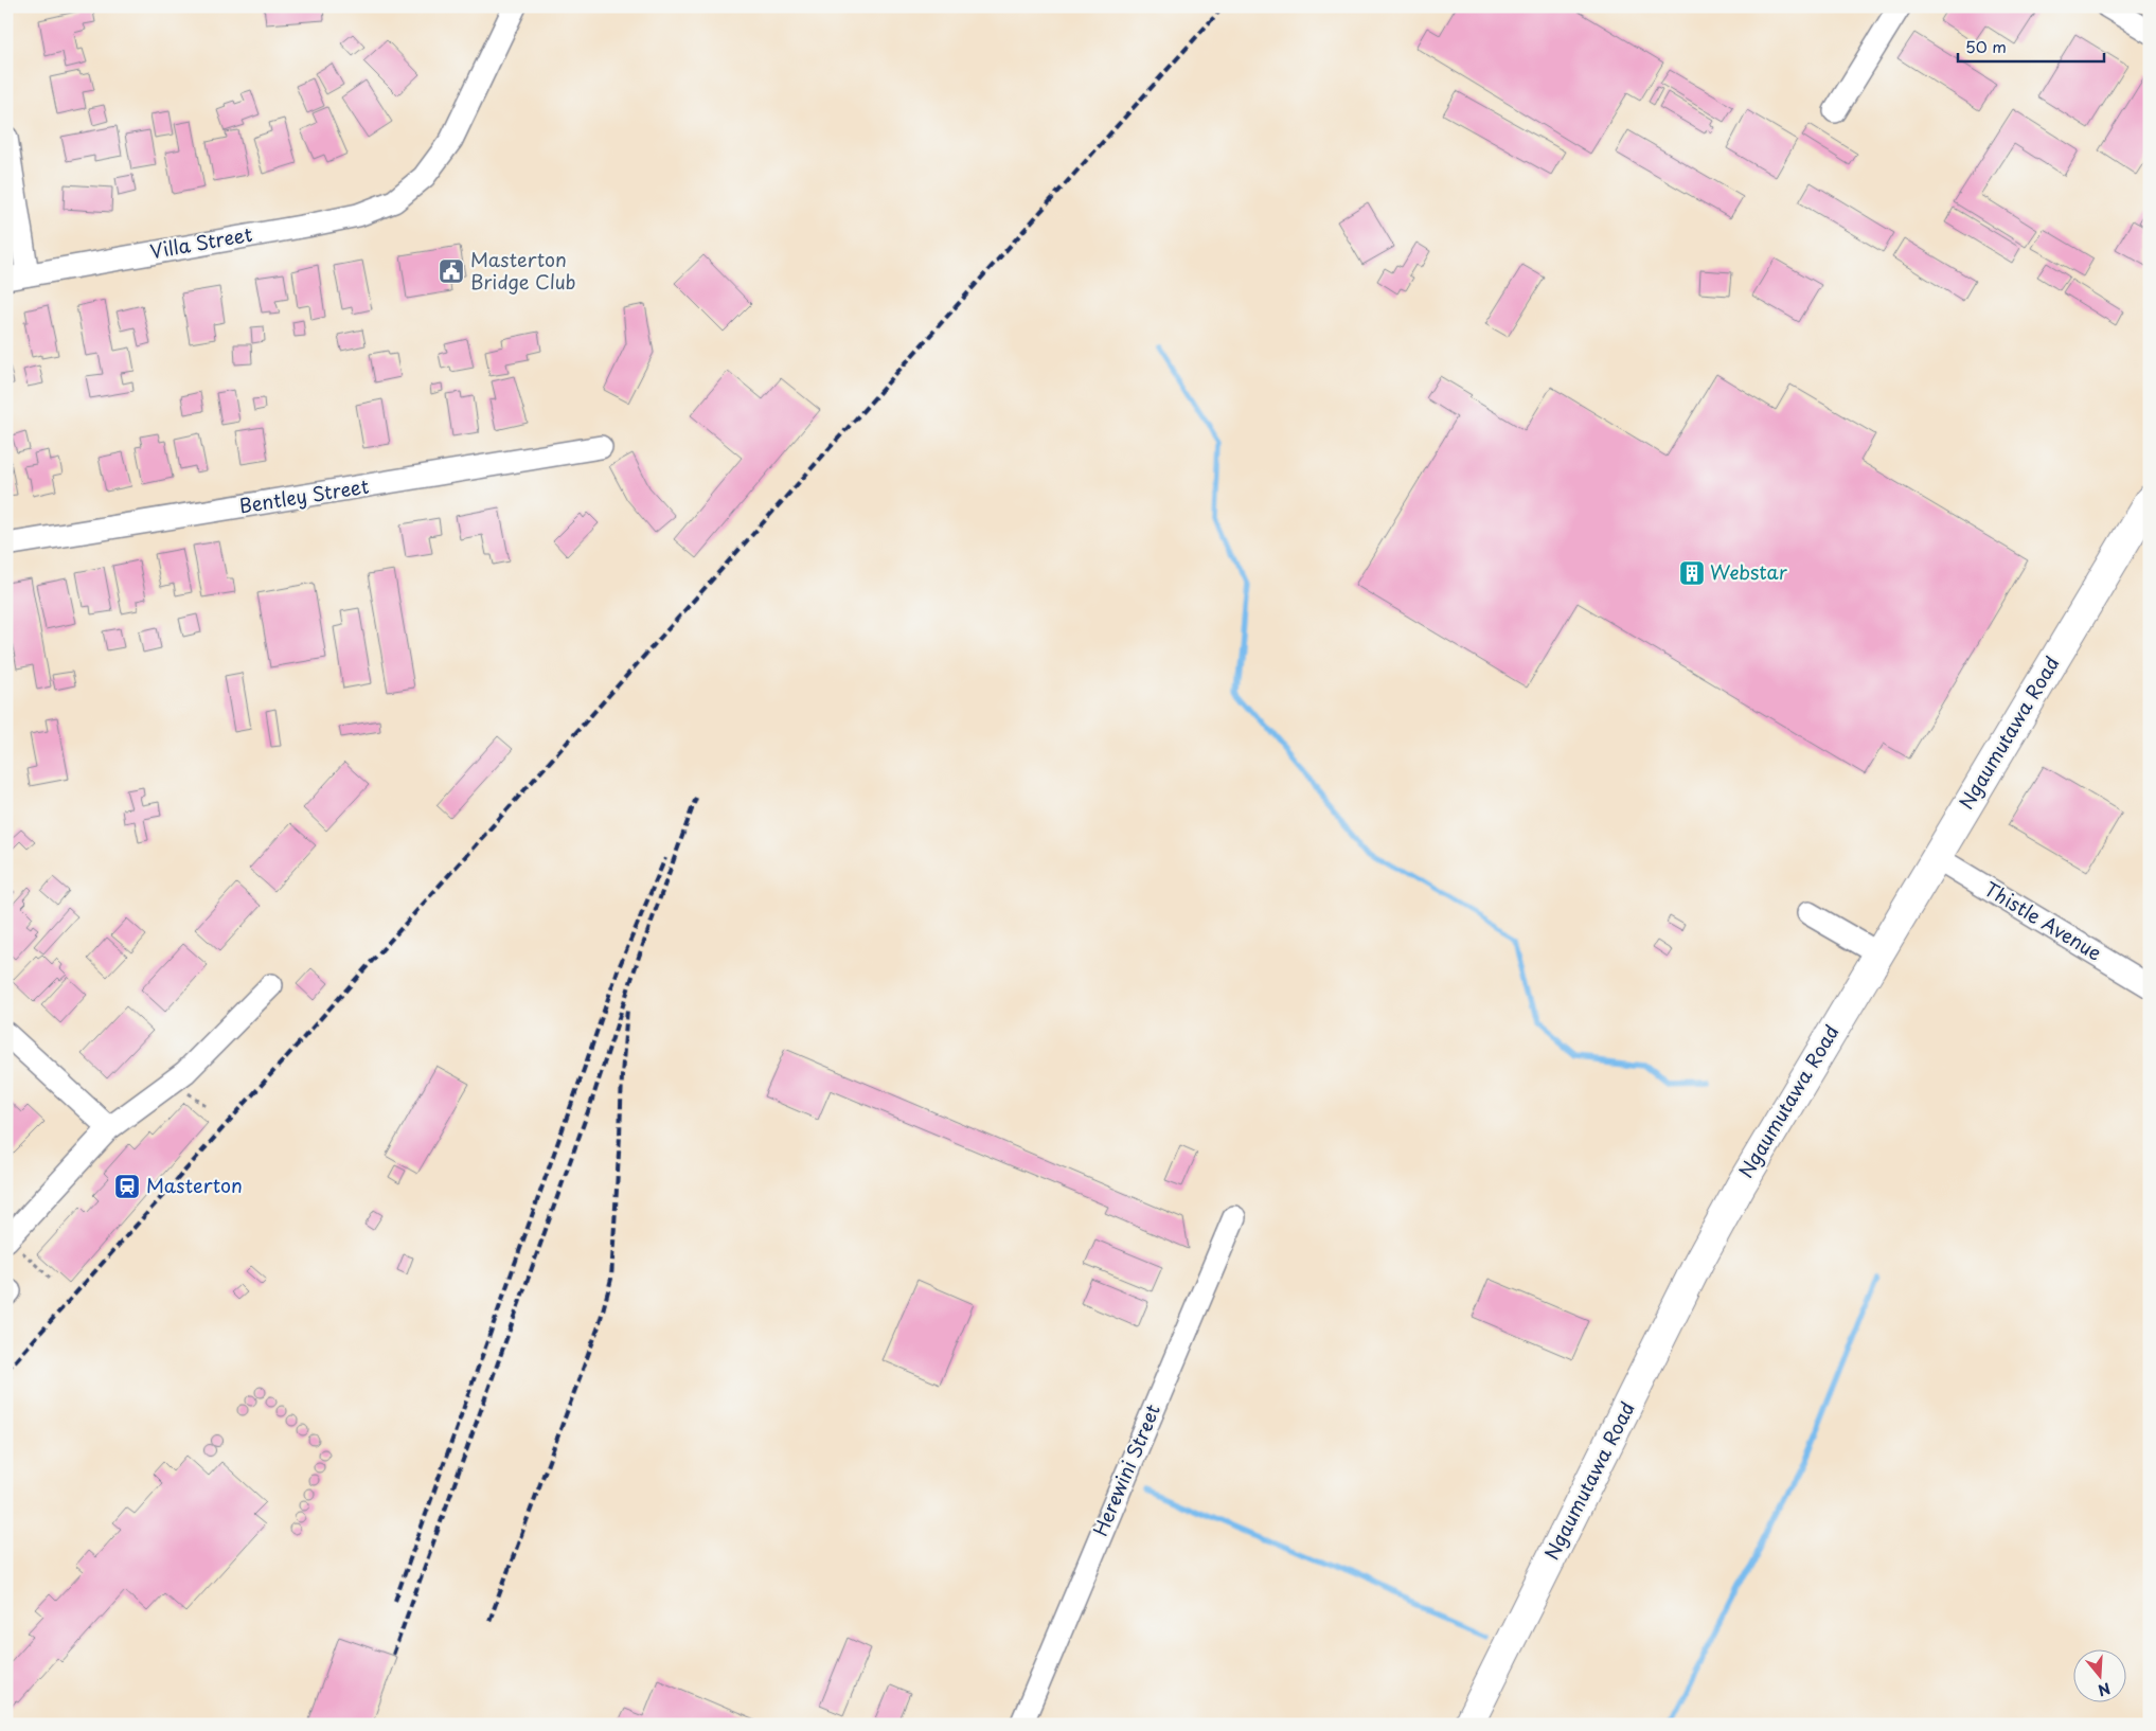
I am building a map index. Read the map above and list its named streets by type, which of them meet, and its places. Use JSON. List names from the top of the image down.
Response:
{
  "streets": {
    "main road": ["Ngaumutawa Road"],
    "street": [
      "Villa Street",
      "Bentley Street",
      "Thistle Avenue",
      "Herewini Street"
    ]
  },
  "crossings": [
    ["Ngaumutawa Road", "Thistle Avenue"]
  ],
  "places": {
    "public building": ["Masterton Bridge Club"],
    "building": ["Webstar"],
    "station": ["Masterton"]
  },
  "scale_bar": "50 m",
  "north": "bottom"
}
